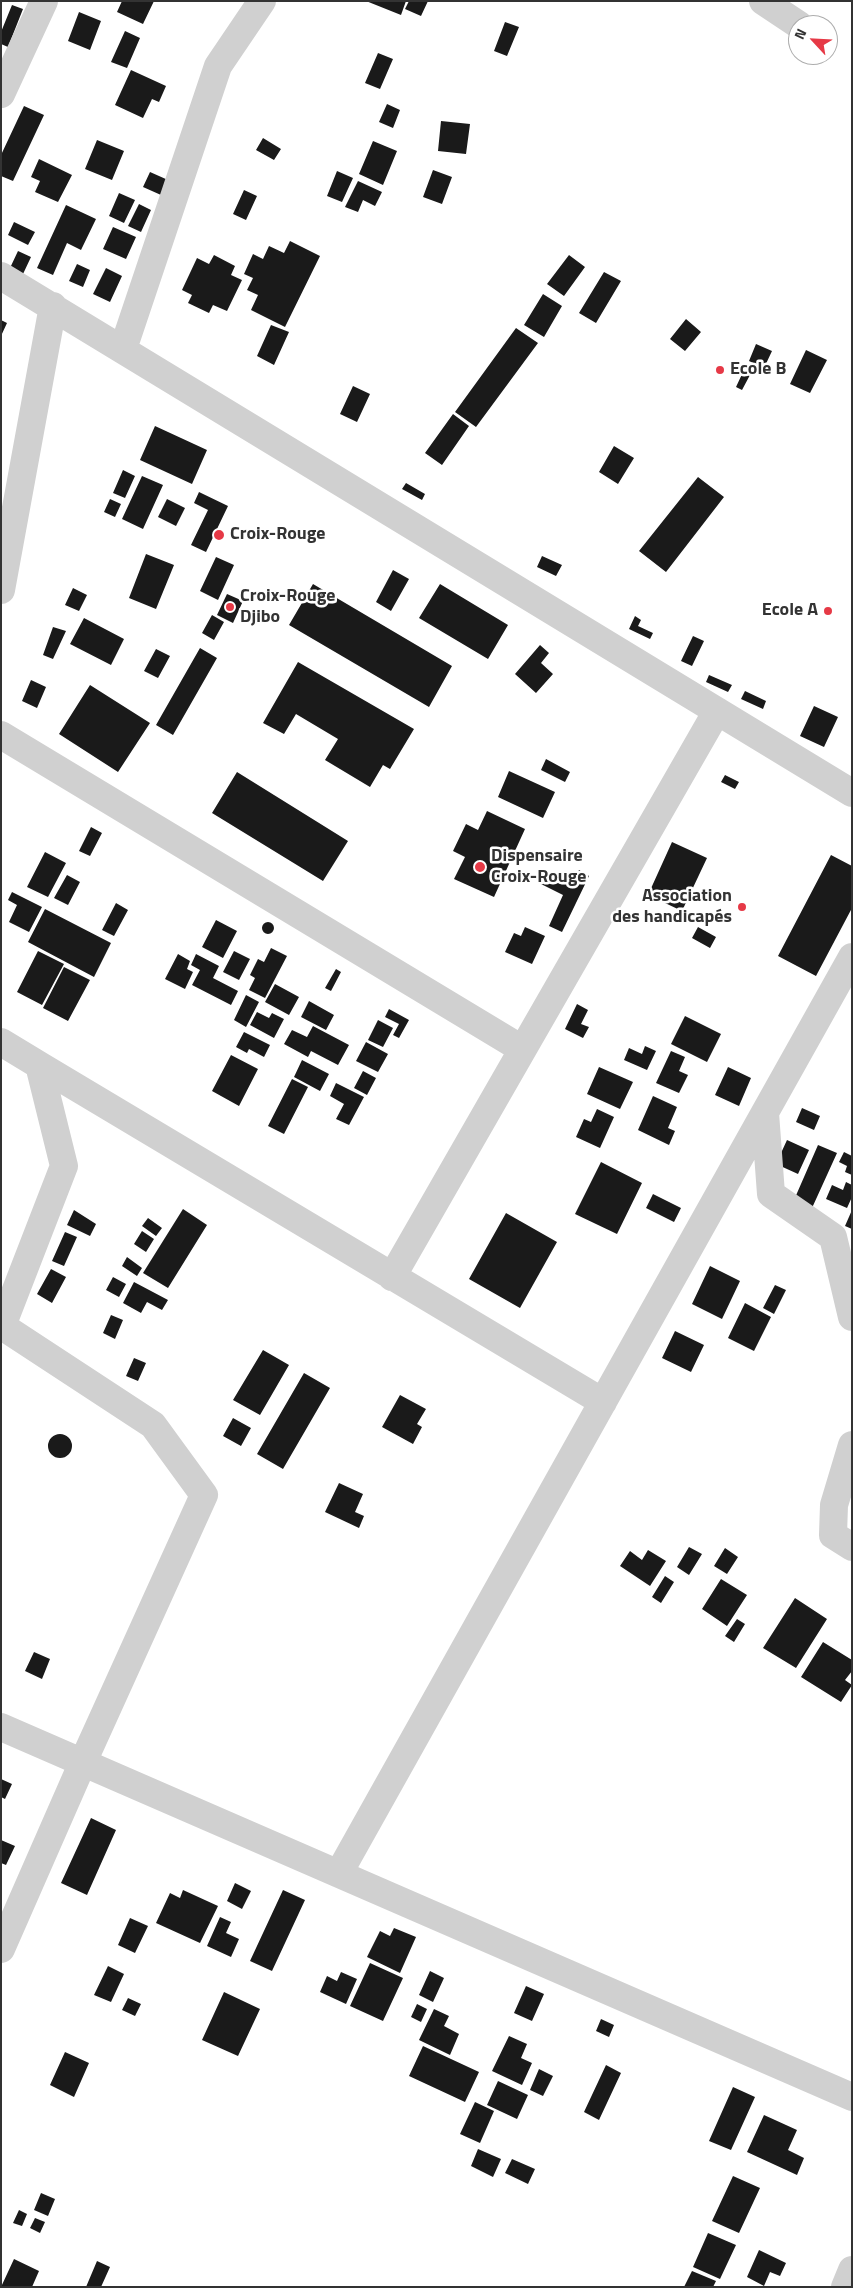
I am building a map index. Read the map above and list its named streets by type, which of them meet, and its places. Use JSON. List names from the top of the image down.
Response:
{
  "places": [
    "Ecole B",
    "Croix-Rouge",
    "Croix-Rouge Djibo",
    "Ecole A",
    "Dispensaire Croix-Rouge",
    "Association des handicapés"
  ],
  "north": "top left"
}
